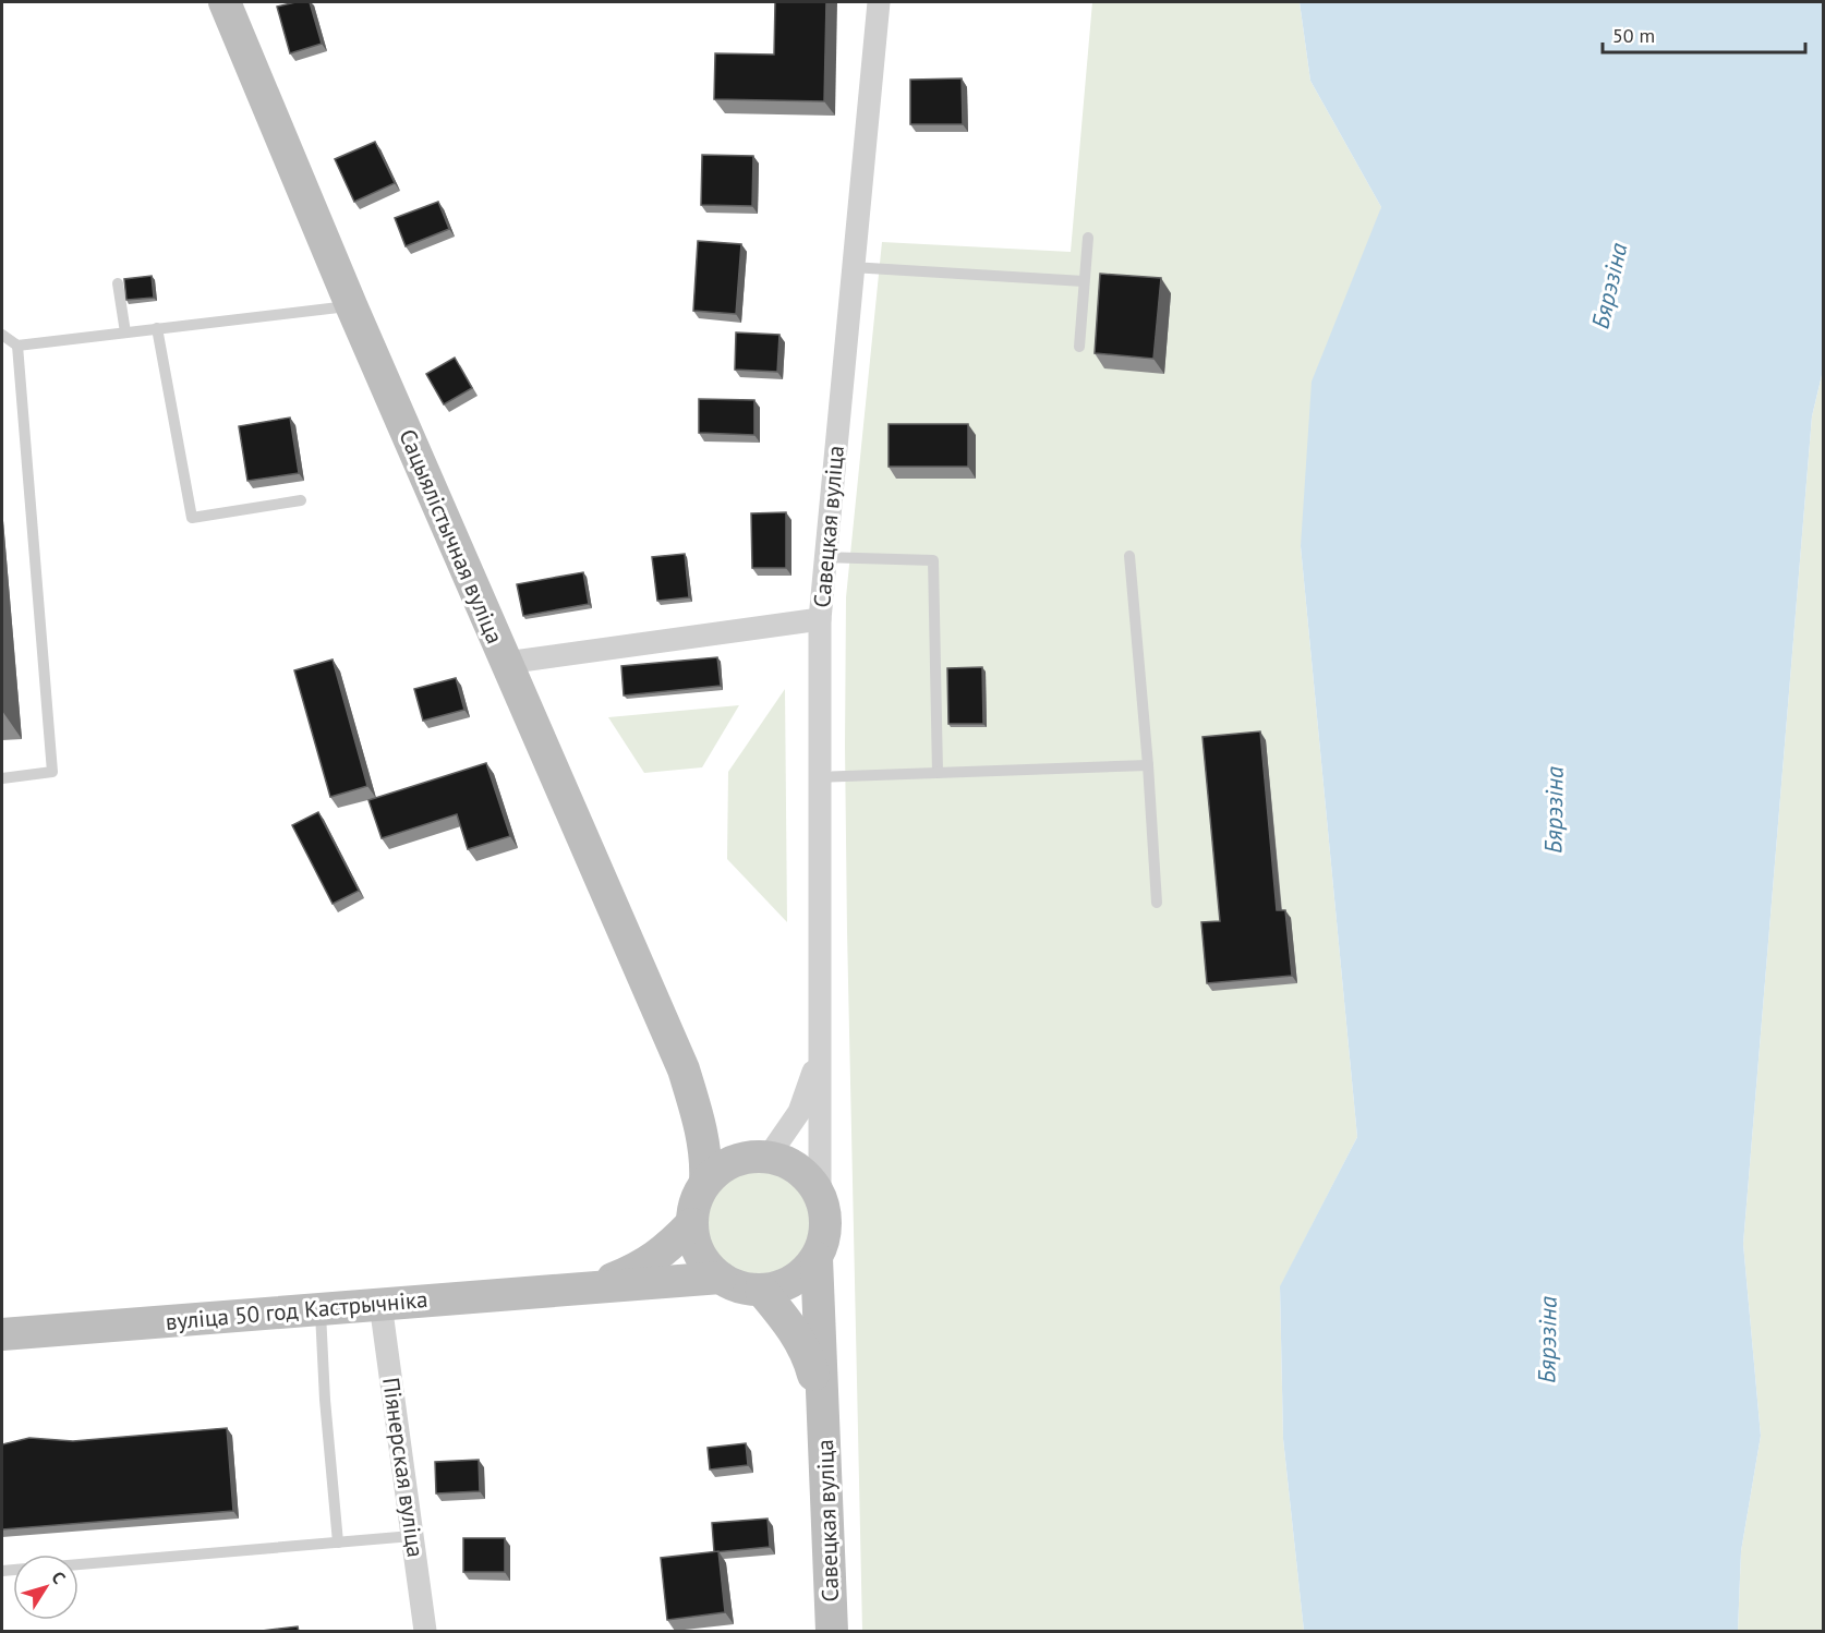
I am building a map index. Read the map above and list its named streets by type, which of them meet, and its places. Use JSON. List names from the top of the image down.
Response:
{
  "streets": {
    "main road": ["Савецкая вуліца", "Сацыялістычная вуліца", "вуліца 50 год Кастрычніка"],
    "street": ["Піянерская вуліца"]
  },
  "crossings": [
    ["Савецкая вуліца", "Сацыялістычная вуліца"],
    ["Савецкая вуліца", "вуліца 50 год Кастрычніка"],
    ["Сацыялістычная вуліца", "вуліца 50 год Кастрычніка"],
    ["вуліца 50 год Кастрычніка", "Піянерская вуліца"]
  ],
  "water": ["Бярэзіна"],
  "scale_bar": "50 m",
  "north": "top right"
}
